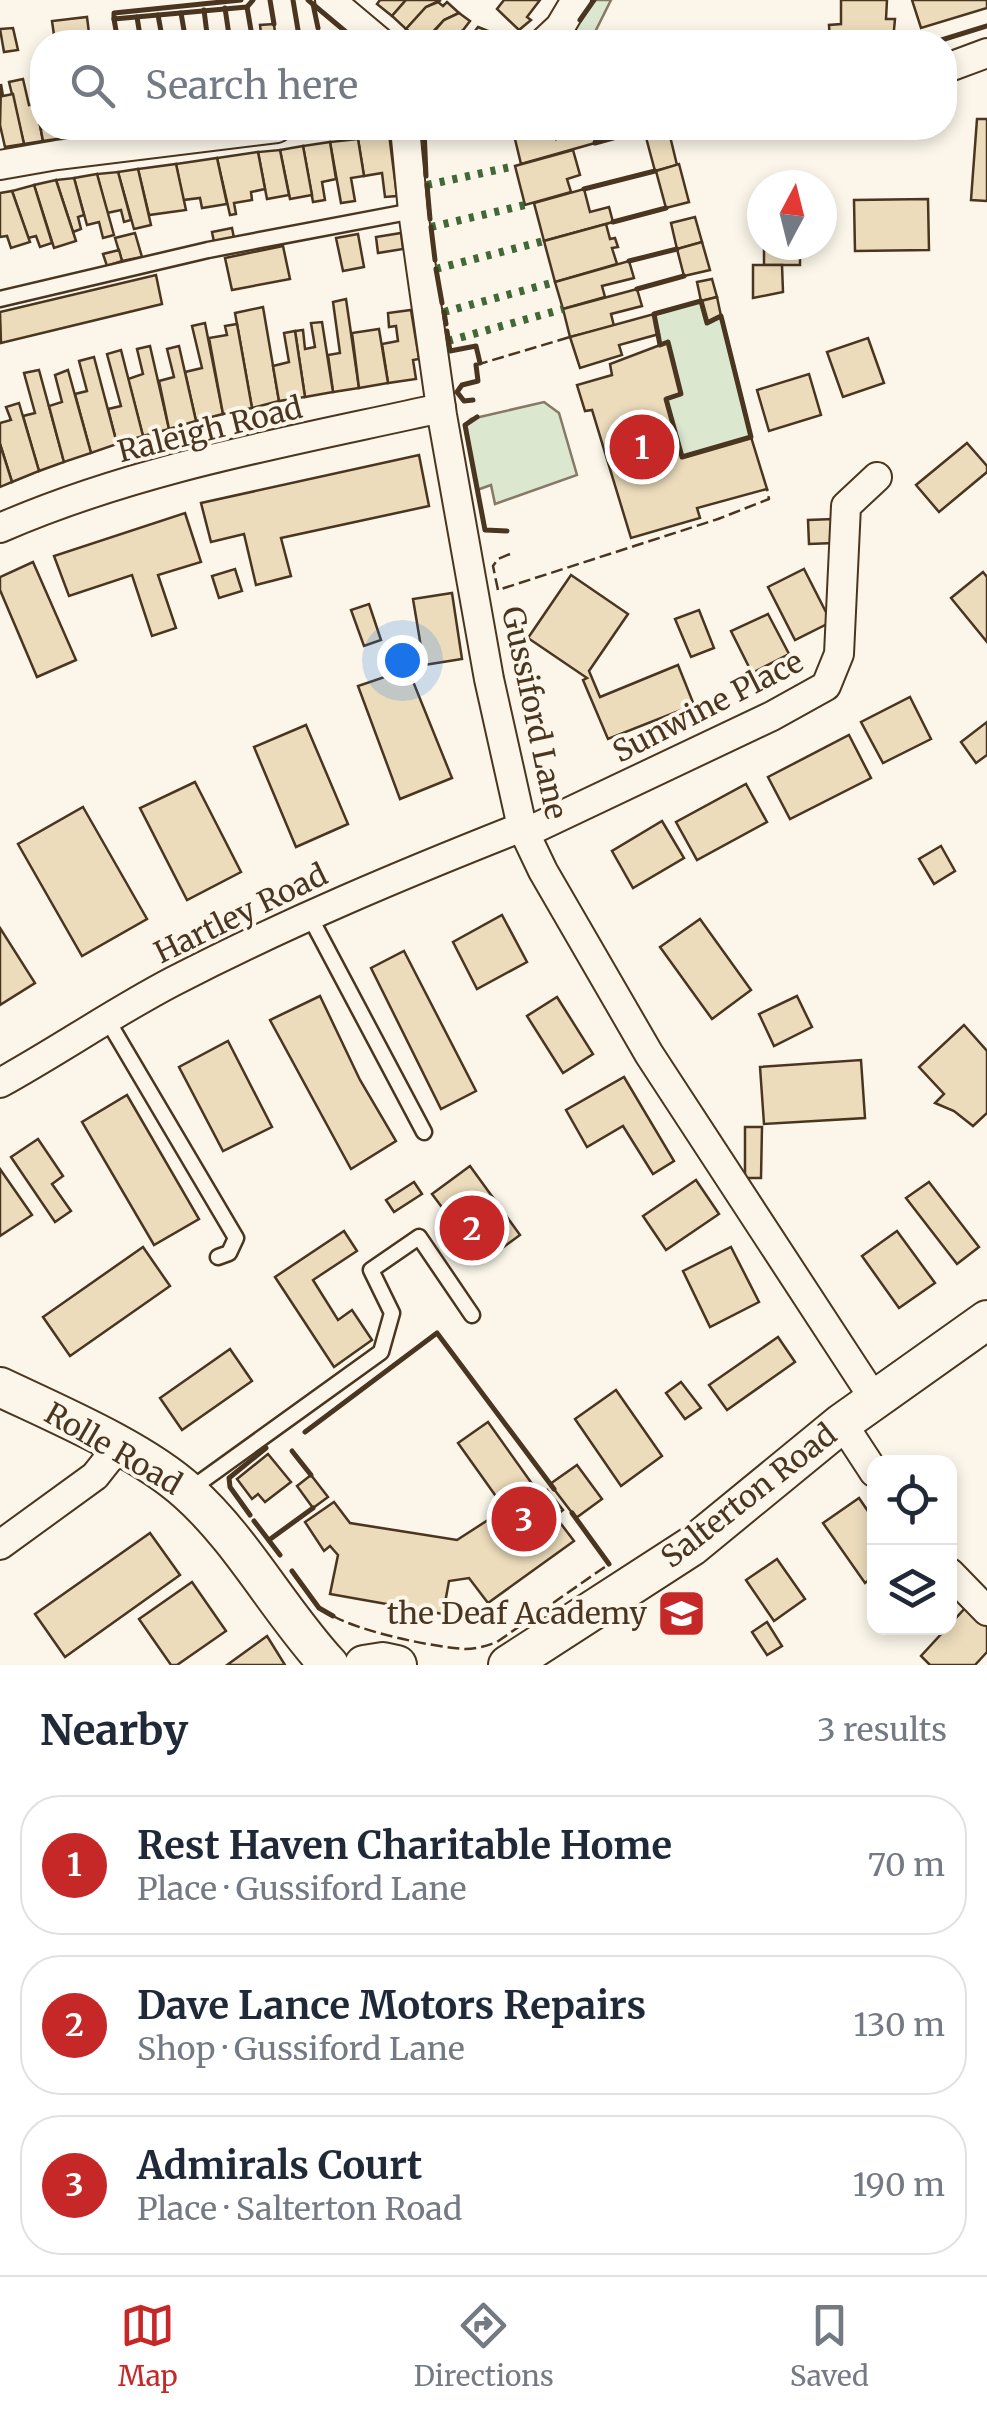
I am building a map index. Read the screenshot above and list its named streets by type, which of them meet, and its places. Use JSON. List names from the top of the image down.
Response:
{
  "streets": {
    "main road": ["Rolle Road", "Salterton Road"],
    "street": [
      "Raleigh Road",
      "Sunwine Place",
      "Gussiford Lane",
      "Hartley Road"
    ]
  },
  "crossings": [
    ["Raleigh Road", "Gussiford Lane"],
    ["Sunwine Place", "Gussiford Lane"],
    ["Sunwine Place", "Hartley Road"],
    ["Gussiford Lane", "Hartley Road"],
    ["Gussiford Lane", "Salterton Road"]
  ],
  "places": {
    "school or university": ["the Deaf Academy"]
  },
  "north": "top",
  "page": {
    "search": "Search here",
    "pins": ["1", "2", "3"],
    "heading": ["Nearby", "3 results"],
    "list": [
      {
        "mark": "1",
        "name": "Rest Haven Charitable Home",
        "note": "Place · Gussiford Lane",
        "value": "70 m"
      },
      {
        "mark": "2",
        "name": "Dave Lance Motors Repairs",
        "note": "Shop · Gussiford Lane",
        "value": "130 m"
      },
      {
        "mark": "3",
        "name": "Admirals Court",
        "note": "Place · Salterton Road",
        "value": "190 m"
      }
    ],
    "nav": ["Map", "Directions", "Saved"]
  }
}
